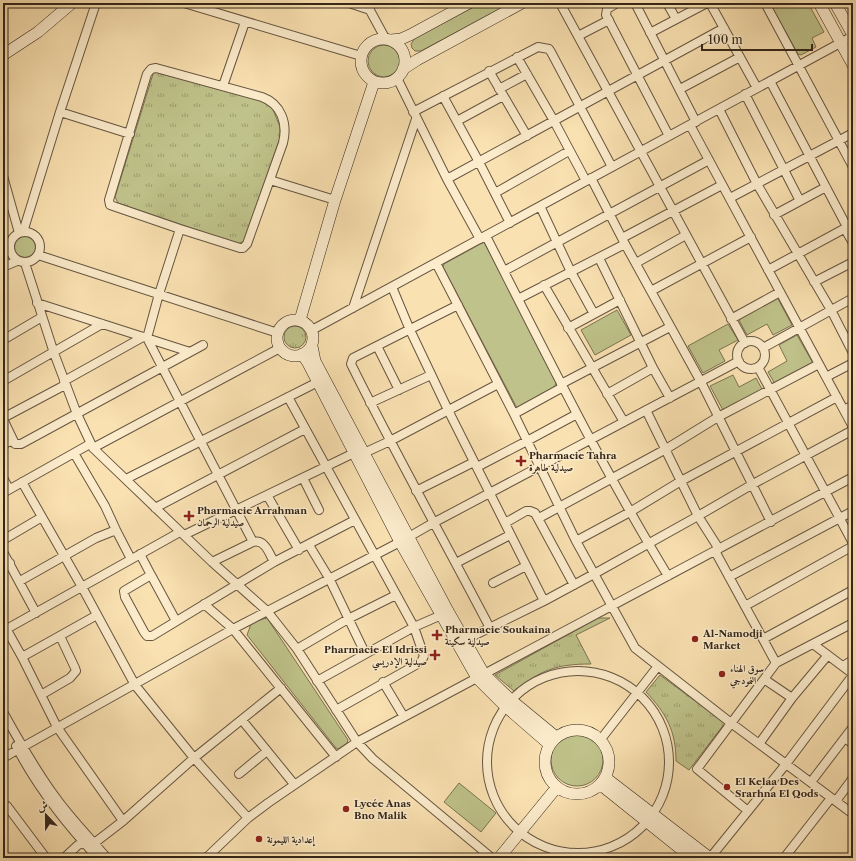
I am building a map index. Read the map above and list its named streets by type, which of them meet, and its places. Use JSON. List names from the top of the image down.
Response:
{
  "places": {
    "health": [
      "Pharmacie Tahra صيدلية طاهرة",
      "Pharmacie Arrahman صيدلية الرحمان",
      "Pharmacie Soukaina صيدلية سكينة",
      "Pharmacie El Idrissi صيدلية الإدريسي"
    ],
    "other": [
      "Al-Namodji Market",
      "سوق الهناء النمودجي",
      "El Kelaa Des Srarhna El Qods",
      "Lycée Anas Bno Malik",
      "إعدادية الليمونة"
    ]
  },
  "scale_bar": "100 m",
  "north": "top"
}
